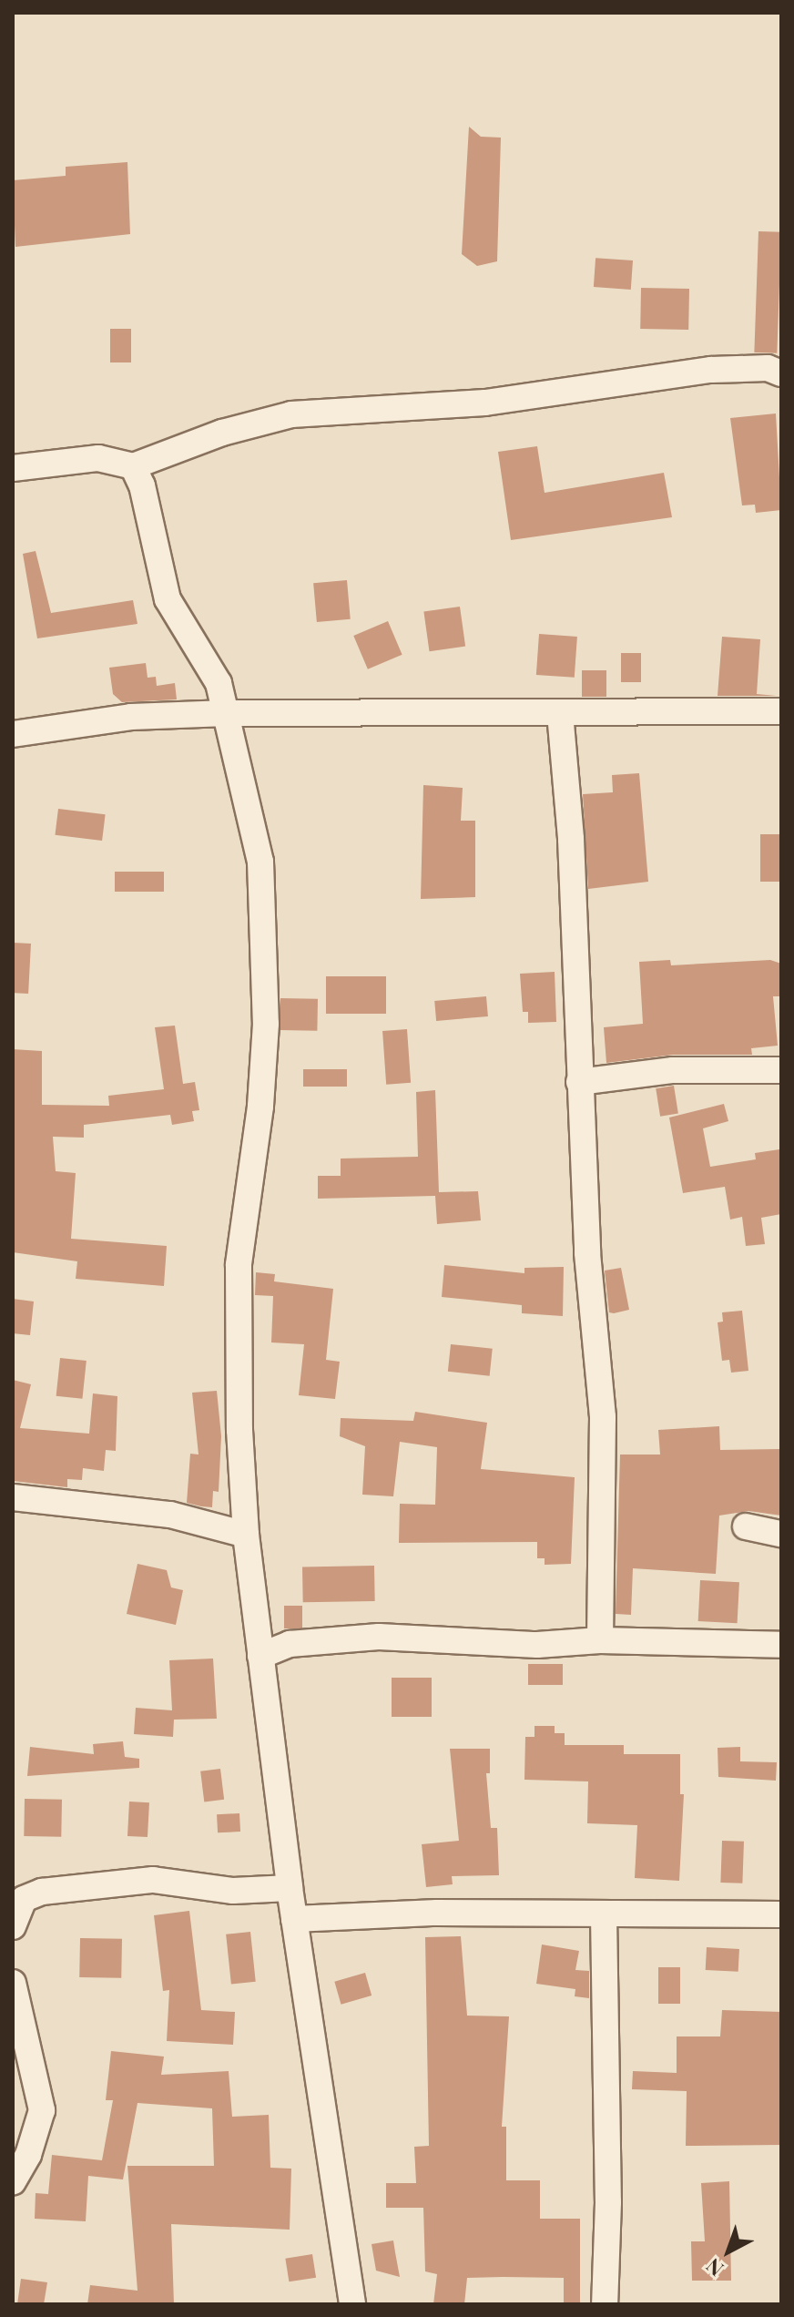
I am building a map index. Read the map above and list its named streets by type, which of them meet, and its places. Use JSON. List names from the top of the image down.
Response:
{
  "north": "bottom left"
}
